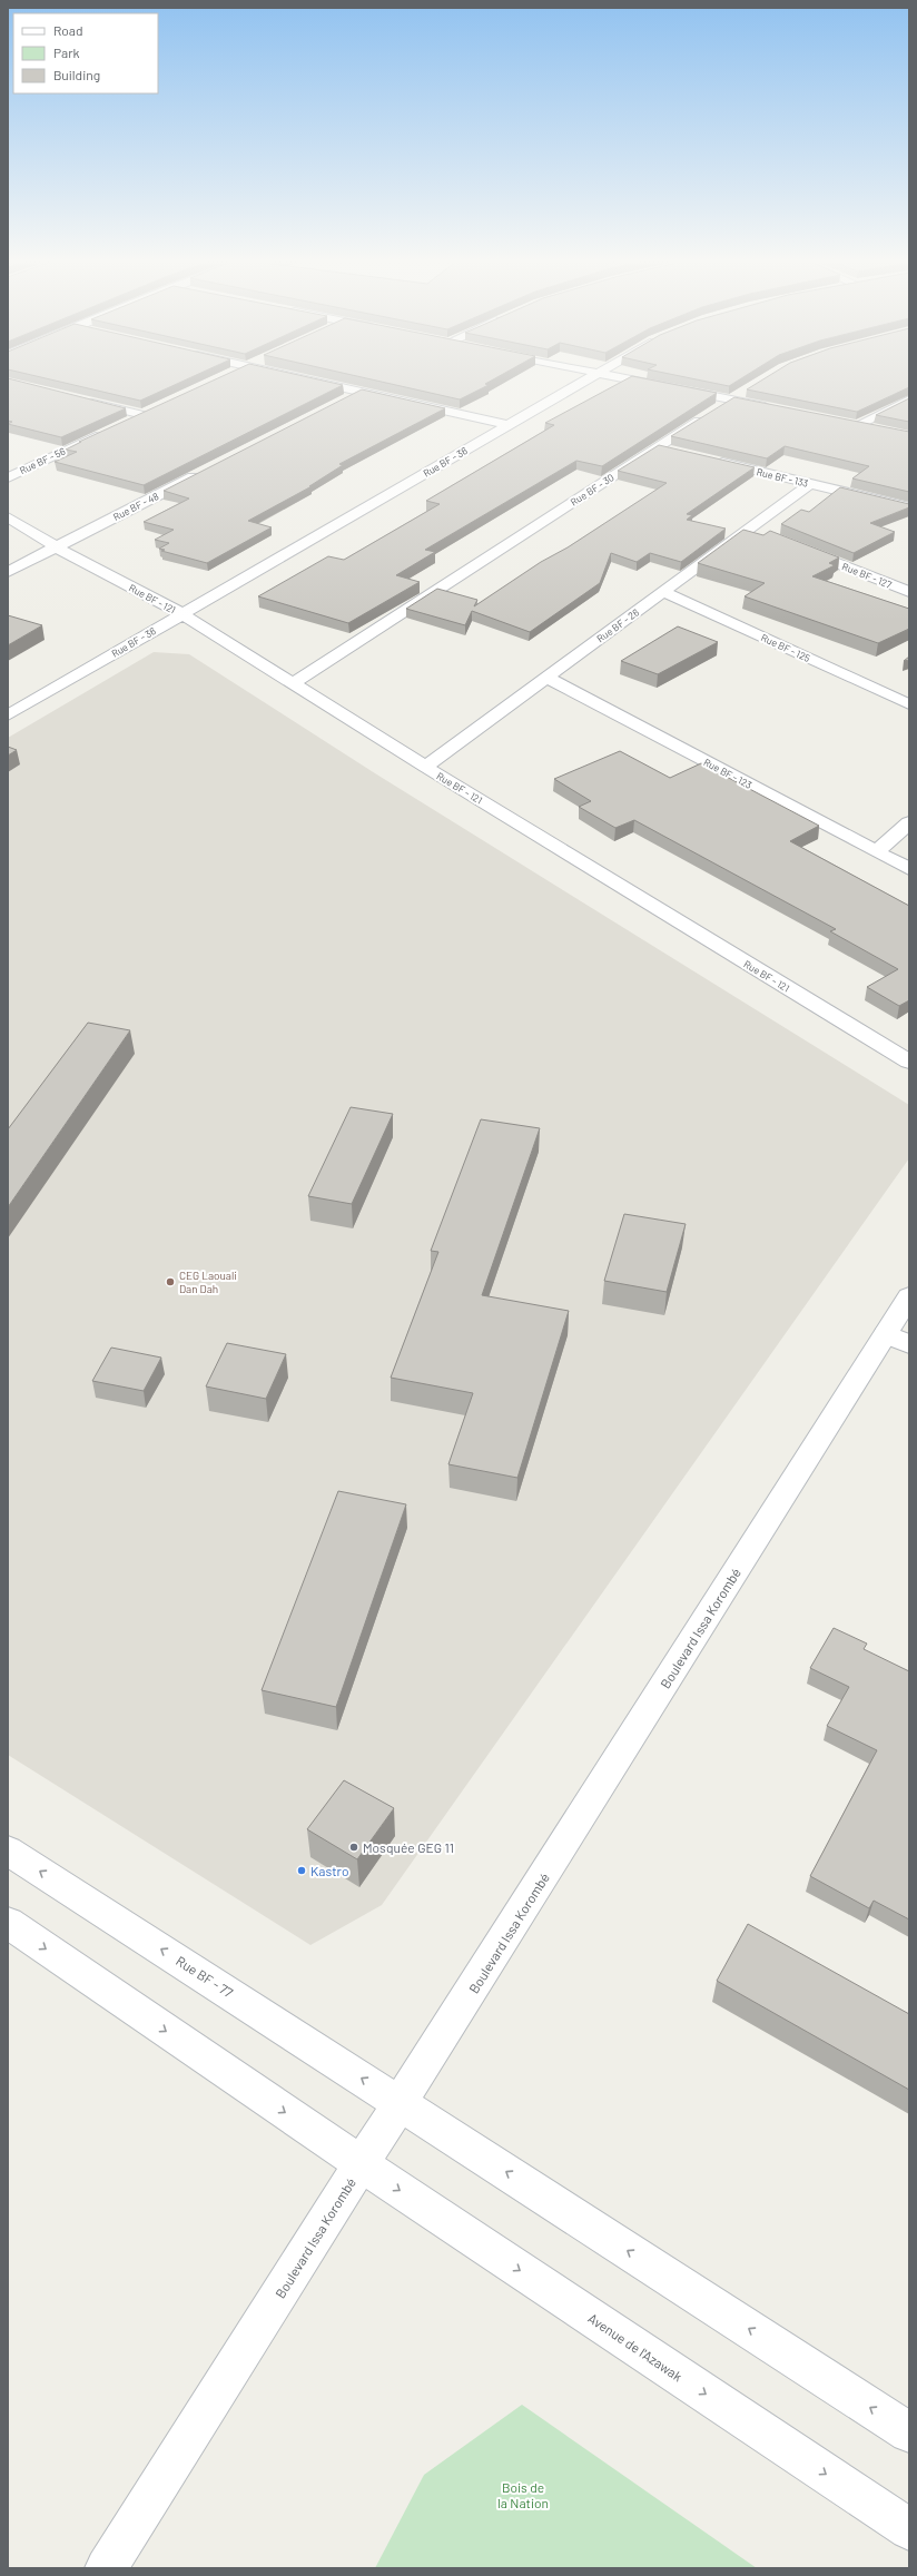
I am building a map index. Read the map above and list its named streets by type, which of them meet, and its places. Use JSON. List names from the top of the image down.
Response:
{
  "streets": {
    "street": [
      "Rue BF - 56",
      "Rue BF - 36",
      "Rue BF - 133",
      "Rue BF - 30",
      "Rue BF - 48",
      "Rue BF - 127",
      "Rue BF - 121",
      "Rue BF - 26",
      "Rue BF - 125",
      "Rue BF - 123",
      "Boulevard Issa Korombé",
      "Rue BF - 77",
      "Avenue de l'Azawak"
    ]
  },
  "crossings": [
    ["Rue BF - 36", "Rue BF - 121"],
    ["Rue BF - 133", "Rue BF - 26"],
    ["Rue BF - 30", "Rue BF - 121"],
    ["Rue BF - 48", "Rue BF - 121"],
    ["Rue BF - 121", "Rue BF - 26"],
    ["Rue BF - 26", "Rue BF - 125"],
    ["Rue BF - 26", "Rue BF - 123"],
    ["Boulevard Issa Korombé", "Rue BF - 77"],
    ["Boulevard Issa Korombé", "Avenue de l'Azawak"]
  ],
  "parks": ["Bois de la Nation"],
  "places": ["CEG Laouali Dan Dah", "Mosquée GEG 11", "Kastro"],
  "legend": ["Road", "Park", "Building"]
}
